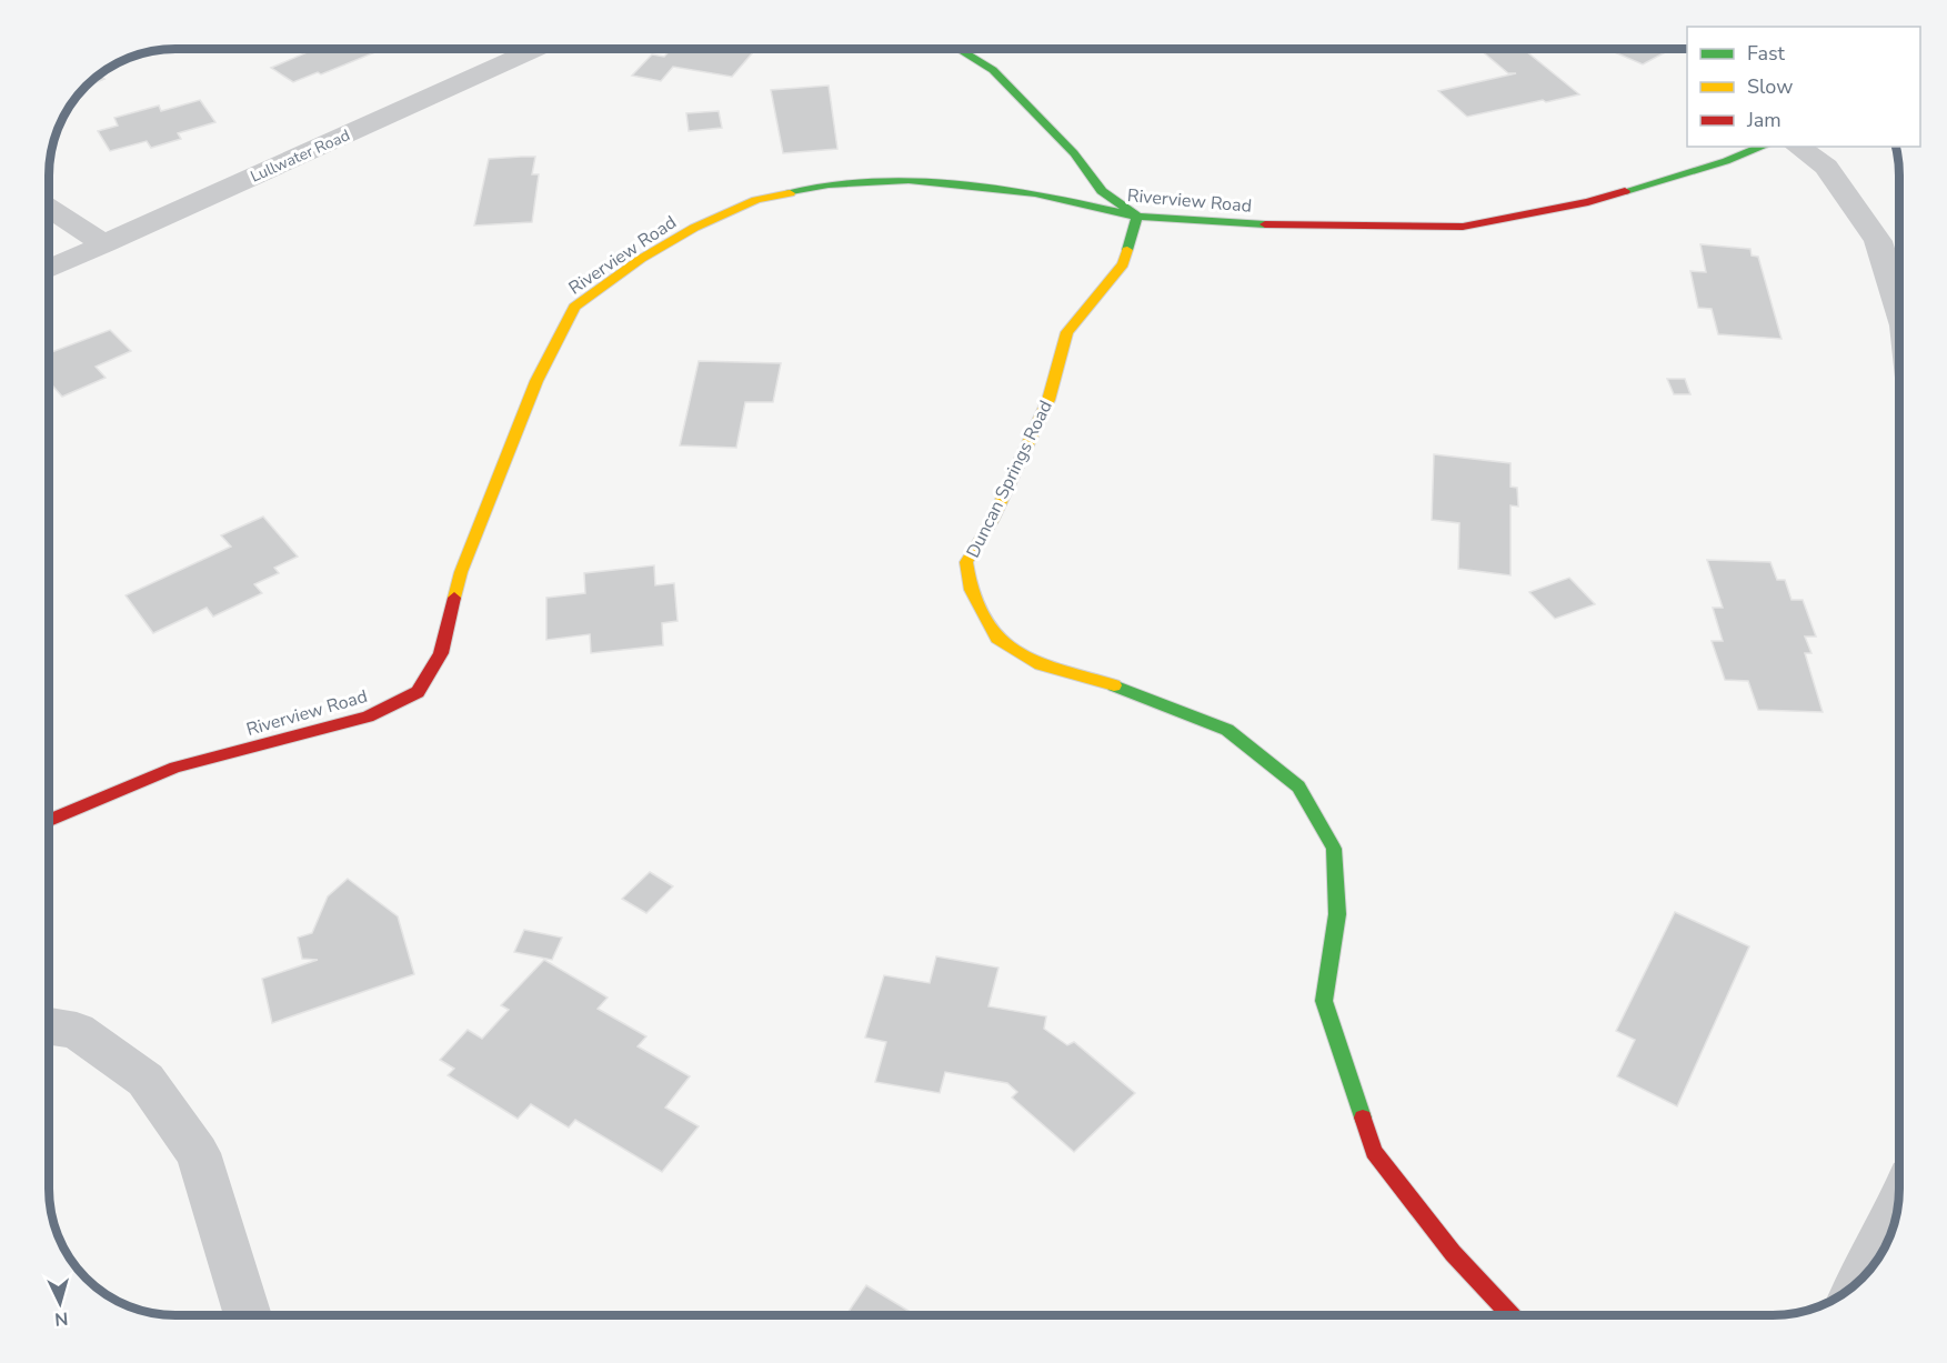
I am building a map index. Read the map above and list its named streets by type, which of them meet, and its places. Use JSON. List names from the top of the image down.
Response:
{
  "streets": {
    "street": ["Lullwater Road", "Riverview Road", "Duncan Springs Road"]
  },
  "crossings": [
    ["Riverview Road", "Duncan Springs Road"]
  ],
  "legend": ["Fast", "Slow", "Jam"],
  "north": "bottom"
}
